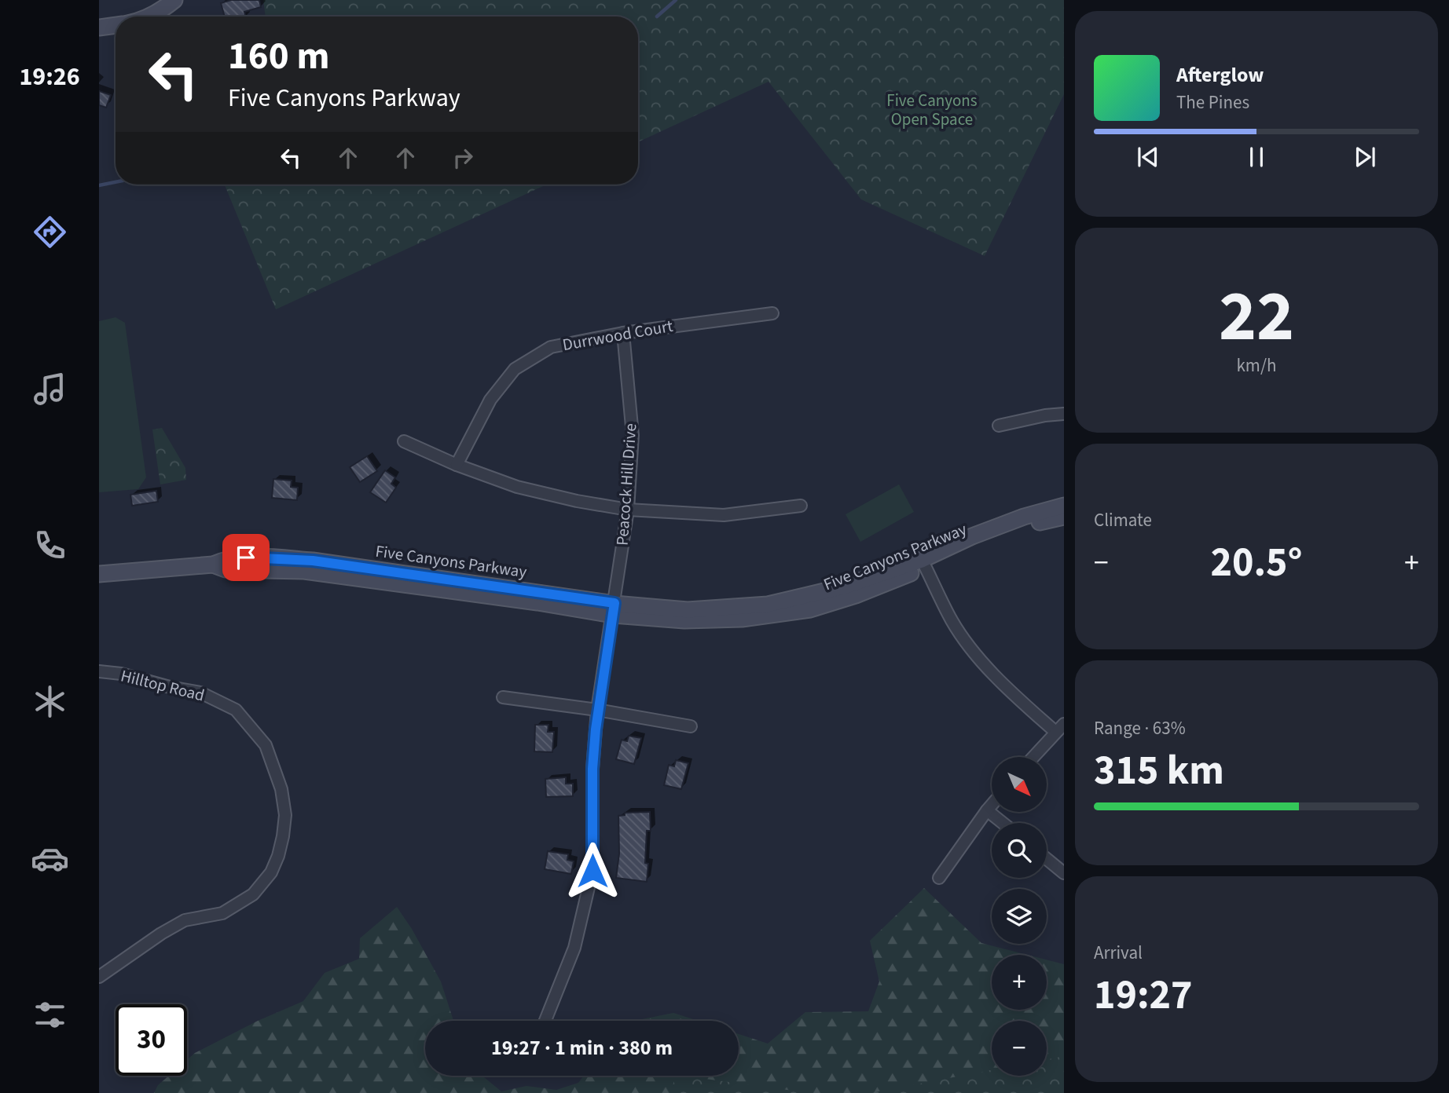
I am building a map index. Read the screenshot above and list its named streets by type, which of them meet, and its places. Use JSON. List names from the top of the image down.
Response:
{
  "streets": {
    "main road": ["Five Canyons Parkway"],
    "street": ["Durrwood Court", "Peacock Hill Drive", "Hilltop Road"]
  },
  "crossings": [
    ["Durrwood Court", "Peacock Hill Drive"],
    ["Peacock Hill Drive", "Five Canyons Parkway"]
  ],
  "parks": ["Five Canyons Open Space"],
  "north": "bottom right",
  "page": {
    "tabs": "19:26",
    "turn": ["160 m", "Five Canyons Parkway"],
    "song": ["Afterglow", "The Pines"],
    "tile": [
      ["22", "km/h"],
      "Climate",
      ["Range · 63%", "315 km"],
      ["Arrival", "19:27"]
    ],
    "heat": ["−", "20.5°", "+"],
    "map_buttons": ["+", "−"],
    "limit": "30",
    "trip": "19:27 · 1 min · 380 m"
  }
}
